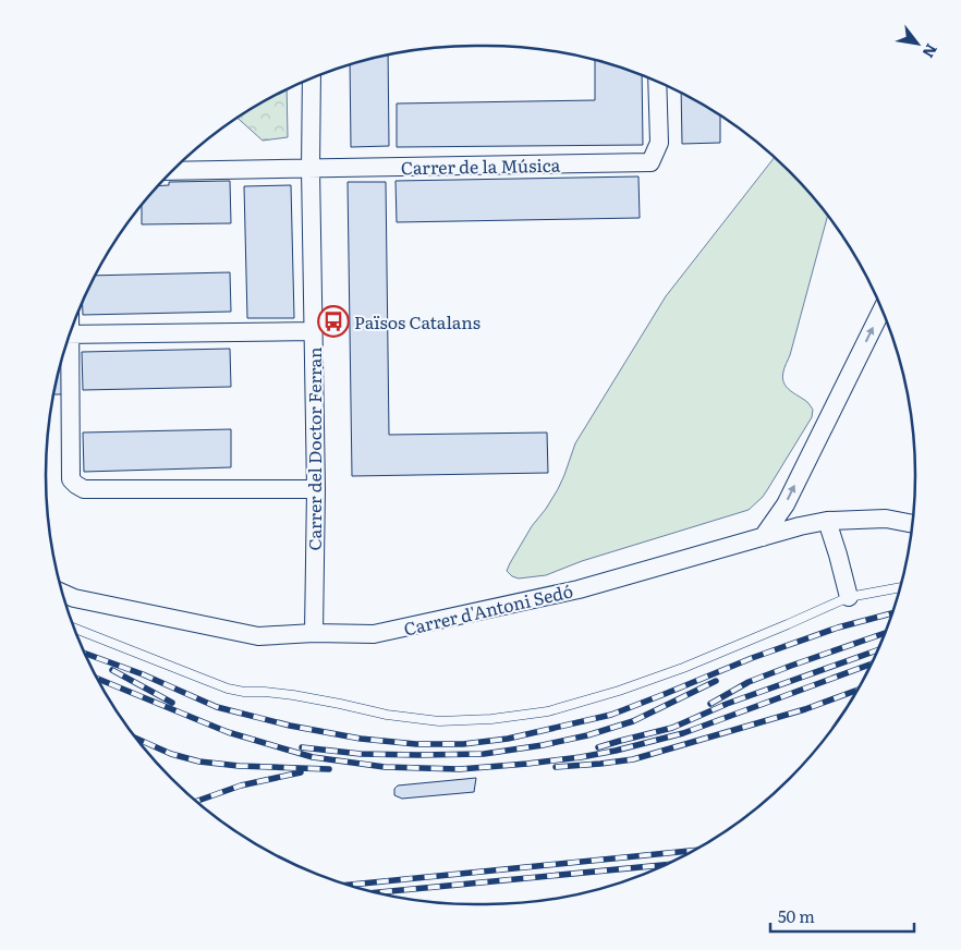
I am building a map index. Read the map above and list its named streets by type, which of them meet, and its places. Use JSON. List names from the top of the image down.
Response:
{
  "streets": {
    "street": ["Carrer de la Música", "Carrer del Doctor Ferran", "Carrer d'Antoni Sedó"]
  },
  "crossings": [
    ["Carrer de la Música", "Carrer del Doctor Ferran"],
    ["Carrer del Doctor Ferran", "Carrer d'Antoni Sedó"]
  ],
  "places": {
    "bus stop": ["Països Catalans"]
  },
  "scale_bar": "50 m",
  "north": "bottom right"
}
